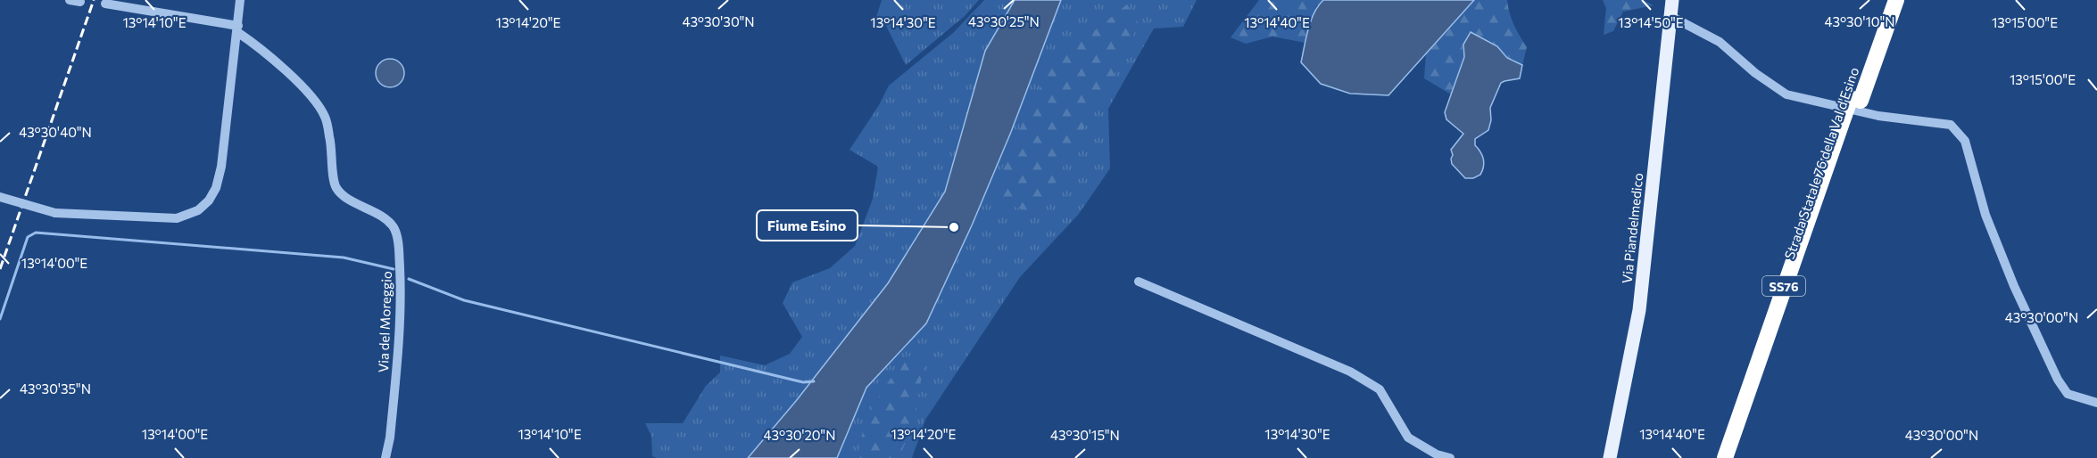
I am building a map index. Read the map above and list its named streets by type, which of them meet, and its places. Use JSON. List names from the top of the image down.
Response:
{
  "streets": {
    "highway": ["Strada Statale 76 della Val d'Esino", "SS76"],
    "main road": ["Via Piandelmedico"],
    "street": ["Via del Moreggio"]
  },
  "places": ["Fiume Esino"],
  "coordinates": [
    "43°30'30\"N",
    "43°30'25\"N",
    "43°30'10\"N",
    "13°15'00\"E",
    "13°14'10\"E",
    "13°14'50\"E",
    "13°14'20\"E",
    "13°14'30\"E",
    "13°14'40\"E",
    "43°30'40\"N",
    "13°14'00\"E",
    "43°30'00\"N",
    "43°30'35\"N",
    "43°30'20\"N",
    "43°30'15\"N"
  ]
}
